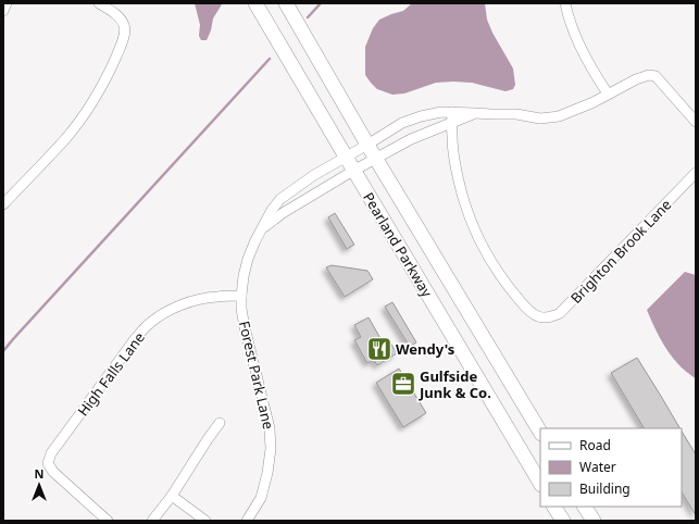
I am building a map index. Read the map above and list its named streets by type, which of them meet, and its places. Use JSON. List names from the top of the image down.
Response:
{
  "streets": {
    "main road": ["Pearland Parkway"],
    "street": ["Brighton Brook Lane", "High Falls Lane", "Forest Park Lane"]
  },
  "crossings": [
    ["Pearland Parkway", "Forest Park Lane"],
    ["High Falls Lane", "Forest Park Lane"]
  ],
  "places": {
    "restaurant": ["Wendy's"],
    "office": ["Gulfside Junk & Co."]
  },
  "legend": ["Road", "Water", "Building"],
  "north": "top"
}
